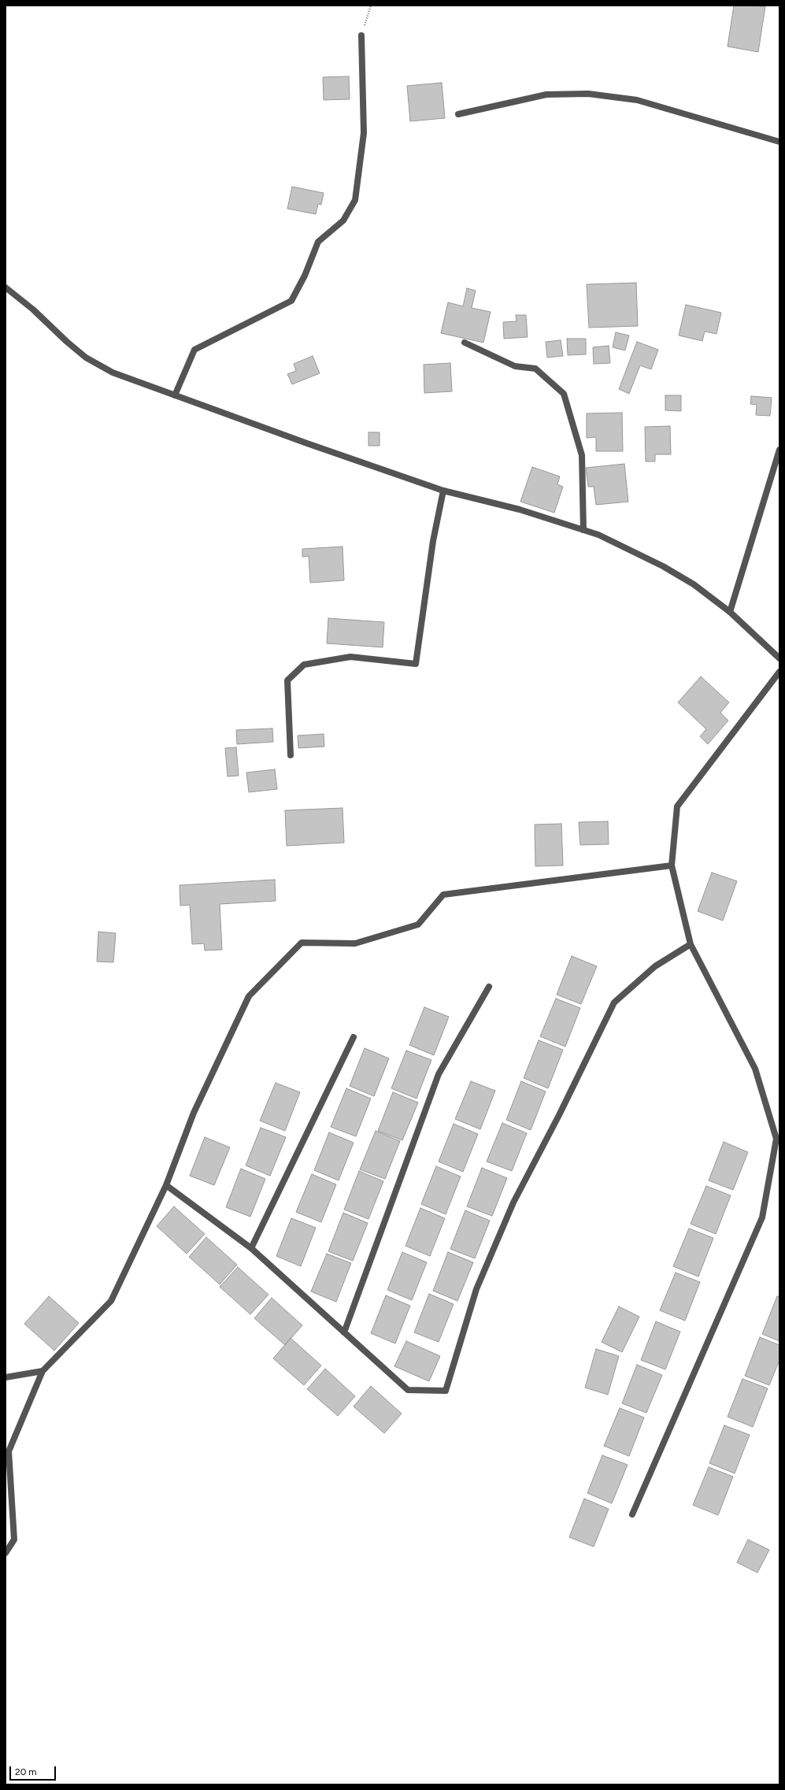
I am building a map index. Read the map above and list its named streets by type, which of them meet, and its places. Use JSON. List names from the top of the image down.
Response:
{
  "scale_bar": "20 m"
}
